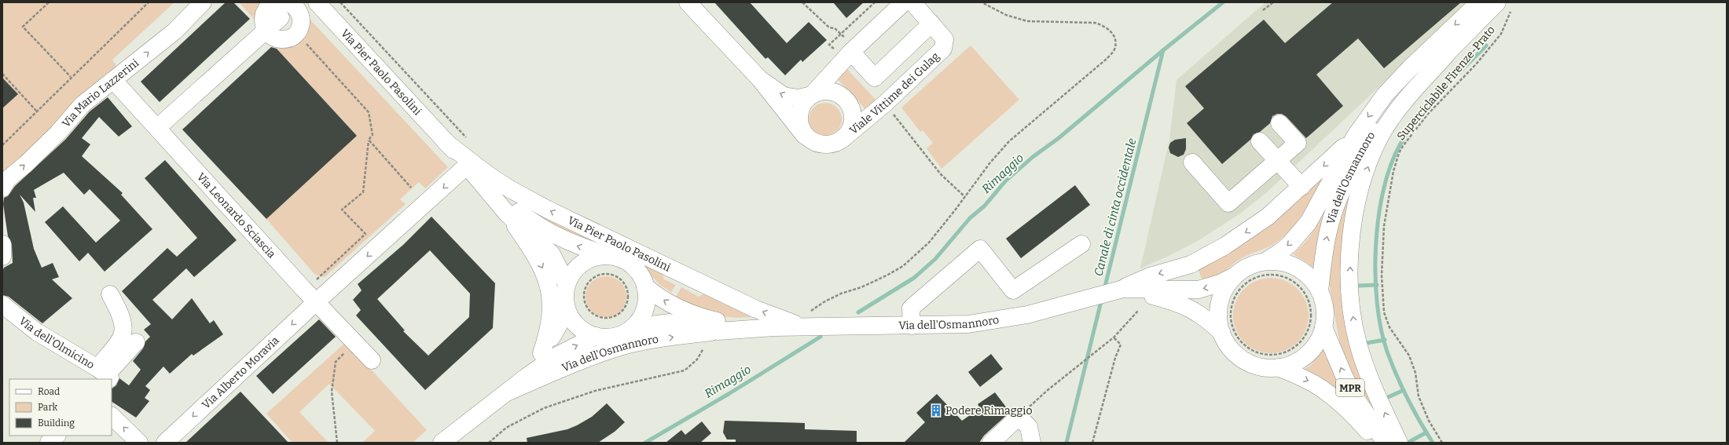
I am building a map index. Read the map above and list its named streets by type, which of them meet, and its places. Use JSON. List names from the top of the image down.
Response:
{
  "streets": {
    "main road": [
      "Via Pier Paolo Pasolini",
      "Via Mario Lazzerini",
      "Viale Vittime dei Gulag",
      "Via dell'Osmannoro",
      "Via Leonardo Sciascia",
      "Via dell'Olmicino",
      "Via Alberto Moravia",
      "MPR"
    ],
    "path": ["Superciclabile Firenze-Prato"]
  },
  "crossings": [
    ["Via Pier Paolo Pasolini", "Via dell'Osmannoro"],
    ["Via Pier Paolo Pasolini", "Via Alberto Moravia"],
    ["Superciclabile Firenze-Prato", "Via dell'Osmannoro"],
    ["Via Mario Lazzerini", "Via Leonardo Sciascia"],
    ["Via dell'Osmannoro", "MPR"],
    ["Via Leonardo Sciascia", "Via Alberto Moravia"]
  ],
  "one_way": ["Via Alberto Moravia"],
  "water": ["Rimaggio", "Canale di cinta occidentale"],
  "places": {
    "building": ["Podere Rimaggio"]
  },
  "legend": ["Road", "Park", "Building"]
}
